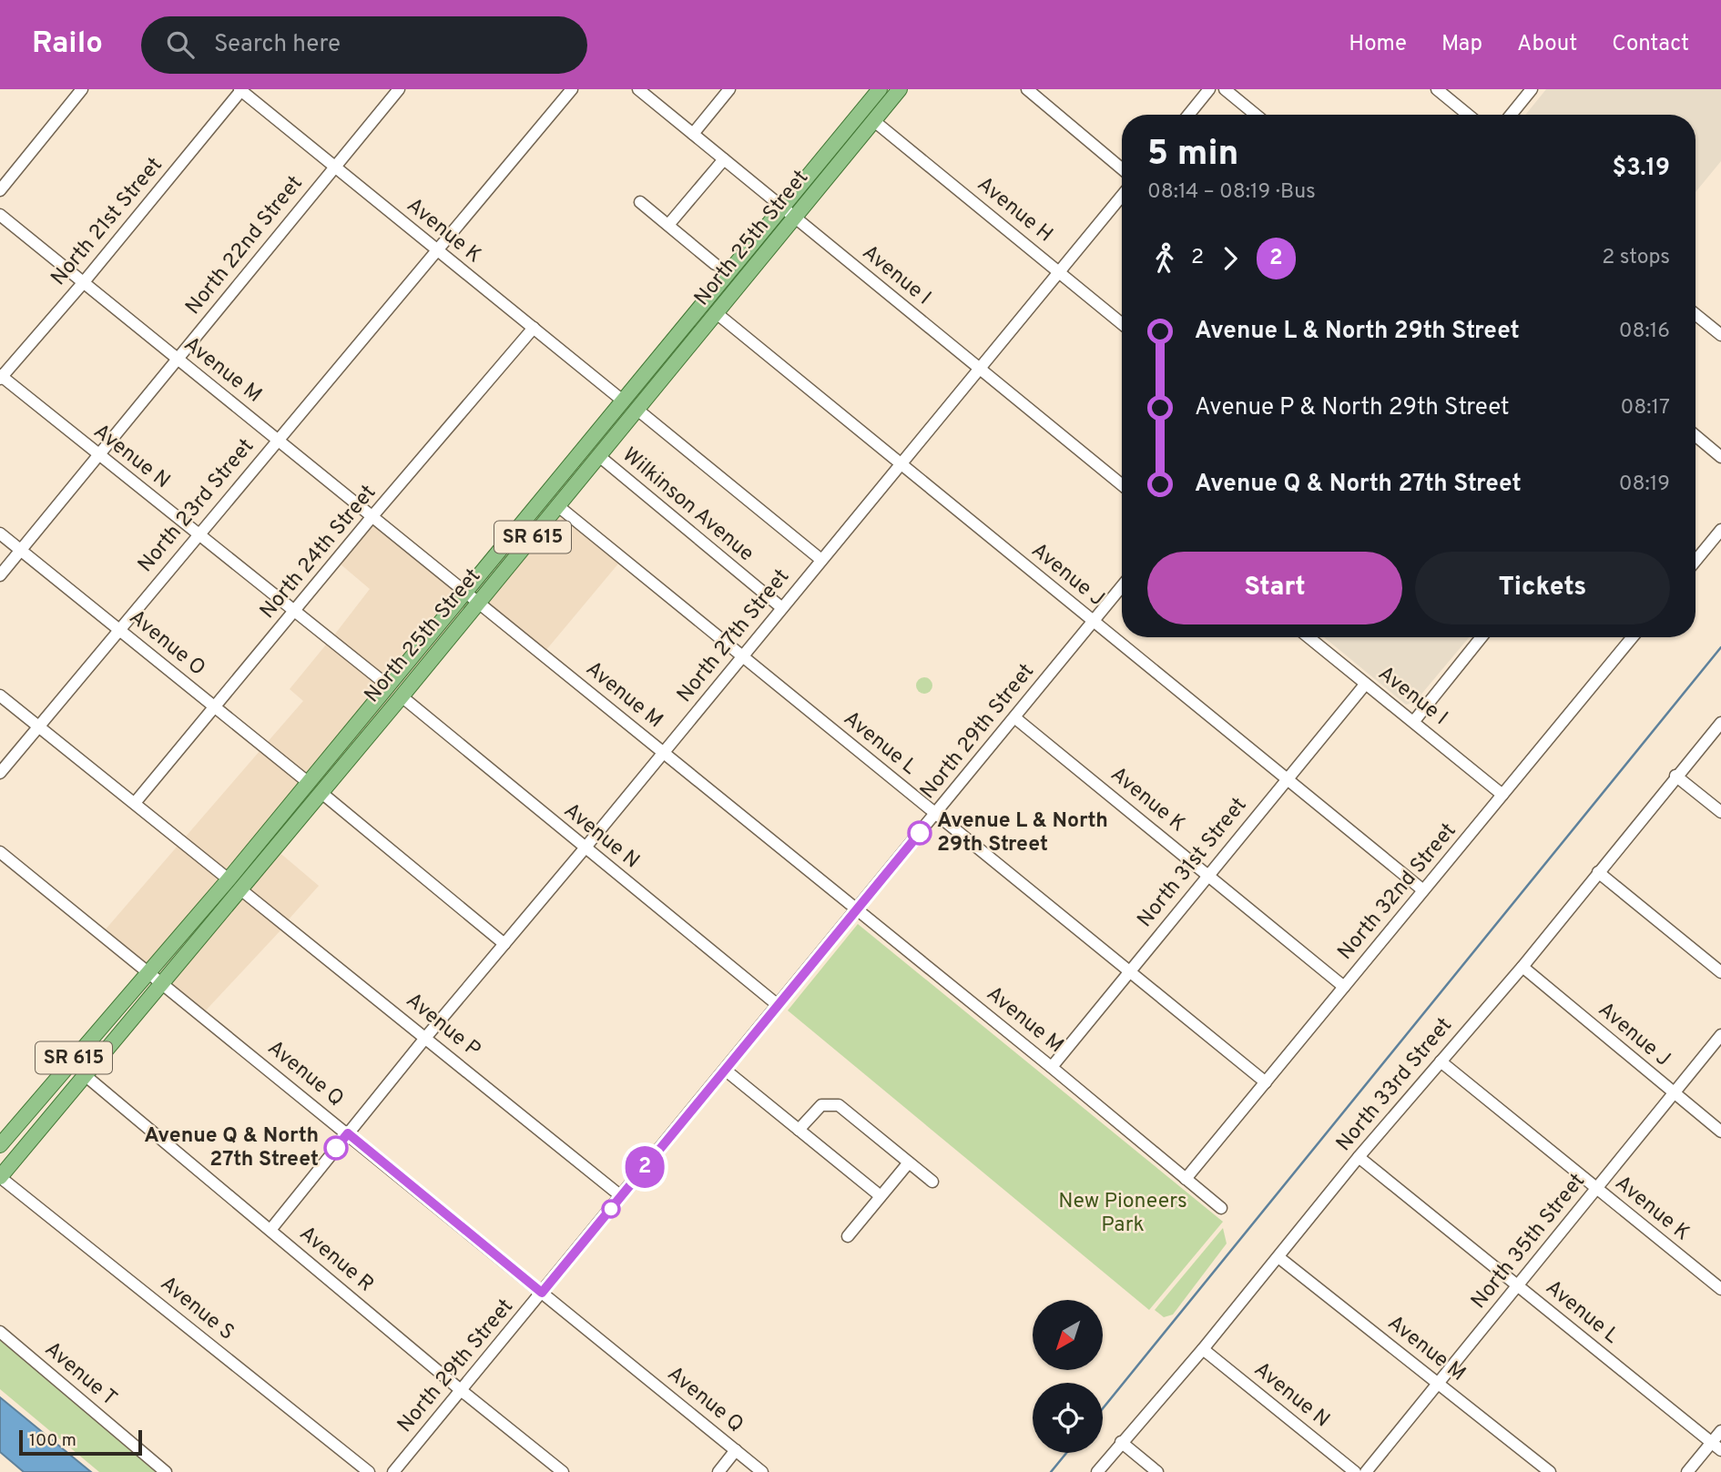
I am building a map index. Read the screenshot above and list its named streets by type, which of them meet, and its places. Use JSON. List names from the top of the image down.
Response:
{
  "streets": {
    "main road": ["North 25th Street", "SR 615"],
    "street": [
      "Avenue H",
      "North 21st Street",
      "Avenue K",
      "North 22nd Street",
      "Avenue I",
      "Avenue M",
      "Avenue N",
      "Wilkinson Avenue",
      "North 23rd Street",
      "North 24th Street",
      "Avenue J",
      "North 27th Street",
      "Avenue O",
      "North 29th Street",
      "Avenue L",
      "North 31st Street",
      "North 32nd Street",
      "Avenue P",
      "Avenue Q",
      "North 33rd Street",
      "North 35th Street",
      "Avenue R",
      "Avenue S",
      "Avenue T"
    ]
  },
  "crossings": [
    ["Avenue H", "North 25th Street"],
    ["Avenue H", "North 27th Street"],
    ["North 21st Street", "Avenue K"],
    ["North 21st Street", "Avenue M"],
    ["North 21st Street", "Avenue N"],
    ["Avenue K", "North 25th Street"],
    ["Avenue K", "North 22nd Street"],
    ["Avenue K", "North 23rd Street"],
    ["Avenue K", "North 24th Street"],
    ["Avenue K", "North 29th Street"],
    ["Avenue K", "North 31st Street"],
    ["Avenue K", "North 32nd Street"],
    ["Avenue K", "North 33rd Street"],
    ["Avenue K", "North 35th Street"],
    ["North 25th Street", "Avenue I"],
    ["North 25th Street", "Avenue M"],
    ["North 25th Street", "Avenue N"],
    ["North 25th Street", "Wilkinson Avenue"],
    ["North 25th Street", "Avenue J"],
    ["North 25th Street", "Avenue O"],
    ["North 25th Street", "Avenue L"],
    ["North 25th Street", "Avenue P"],
    ["North 25th Street", "Avenue Q"],
    ["North 25th Street", "Avenue R"],
    ["North 25th Street", "Avenue S"],
    ["North 22nd Street", "Avenue M"],
    ["North 22nd Street", "Avenue N"],
    ["North 22nd Street", "Avenue O"],
    ["Avenue I", "North 27th Street"],
    ["Avenue I", "North 31st Street"],
    ["Avenue I", "North 32nd Street"],
    ["Avenue M", "North 23rd Street"],
    ["Avenue M", "North 24th Street"],
    ["Avenue M", "North 27th Street"],
    ["Avenue M", "North 29th Street"],
    ["Avenue M", "North 31st Street"],
    ["Avenue M", "North 32nd Street"],
    ["Avenue M", "North 33rd Street"],
    ["Avenue M", "North 35th Street"],
    ["Avenue N", "North 23rd Street"],
    ["Avenue N", "North 24th Street"],
    ["Avenue N", "North 27th Street"],
    ["Avenue N", "North 29th Street"],
    ["Avenue N", "North 33rd Street"],
    ["Wilkinson Avenue", "North 27th Street"],
    ["North 23rd Street", "Avenue O"],
    ["North 23rd Street", "Avenue P"],
    ["North 24th Street", "Avenue O"],
    ["North 24th Street", "Avenue P"],
    ["Avenue J", "North 27th Street"],
    ["Avenue J", "North 29th Street"],
    ["Avenue J", "North 31st Street"],
    ["Avenue J", "North 32nd Street"],
    ["Avenue J", "North 33rd Street"],
    ["Avenue J", "North 35th Street"],
    ["North 27th Street", "Avenue O"],
    ["North 27th Street", "Avenue L"],
    ["North 27th Street", "Avenue P"],
    ["North 27th Street", "Avenue Q"],
    ["North 27th Street", "Avenue R"],
    ["North 29th Street", "Avenue L"],
    ["North 29th Street", "Avenue P"],
    ["North 29th Street", "Avenue Q"],
    ["North 29th Street", "Avenue R"],
    ["Avenue L", "North 31st Street"],
    ["Avenue L", "North 32nd Street"],
    ["Avenue L", "North 33rd Street"],
    ["Avenue L", "North 35th Street"]
  ],
  "parks": ["New Pioneers Park"],
  "places": ["Avenue L & North 29th Street", "Avenue Q & North 27th Street"],
  "lines": ["bus line 2"],
  "scale_bar": "100 m",
  "north": "bottom left",
  "page": {
    "header": "Railo",
    "search": "Search here",
    "nav": [
      "Home",
      "Map",
      "About",
      "Contact"
    ],
    "on_map": "2",
    "heading": ["5 min", "08:14 – 08:19 · Bus", "$3.19"],
    "legs": ["2", "2", "2 stops"],
    "list": [
      {
        "name": "Avenue L & North 29th Street",
        "value": "08:16"
      },
      {
        "name": "Avenue P & North 29th Street",
        "value": "08:17"
      },
      {
        "name": "Avenue Q & North 27th Street",
        "value": "08:19"
      }
    ],
    "buttons": ["Start", "Tickets"],
    "scale": "100 m"
  }
}
